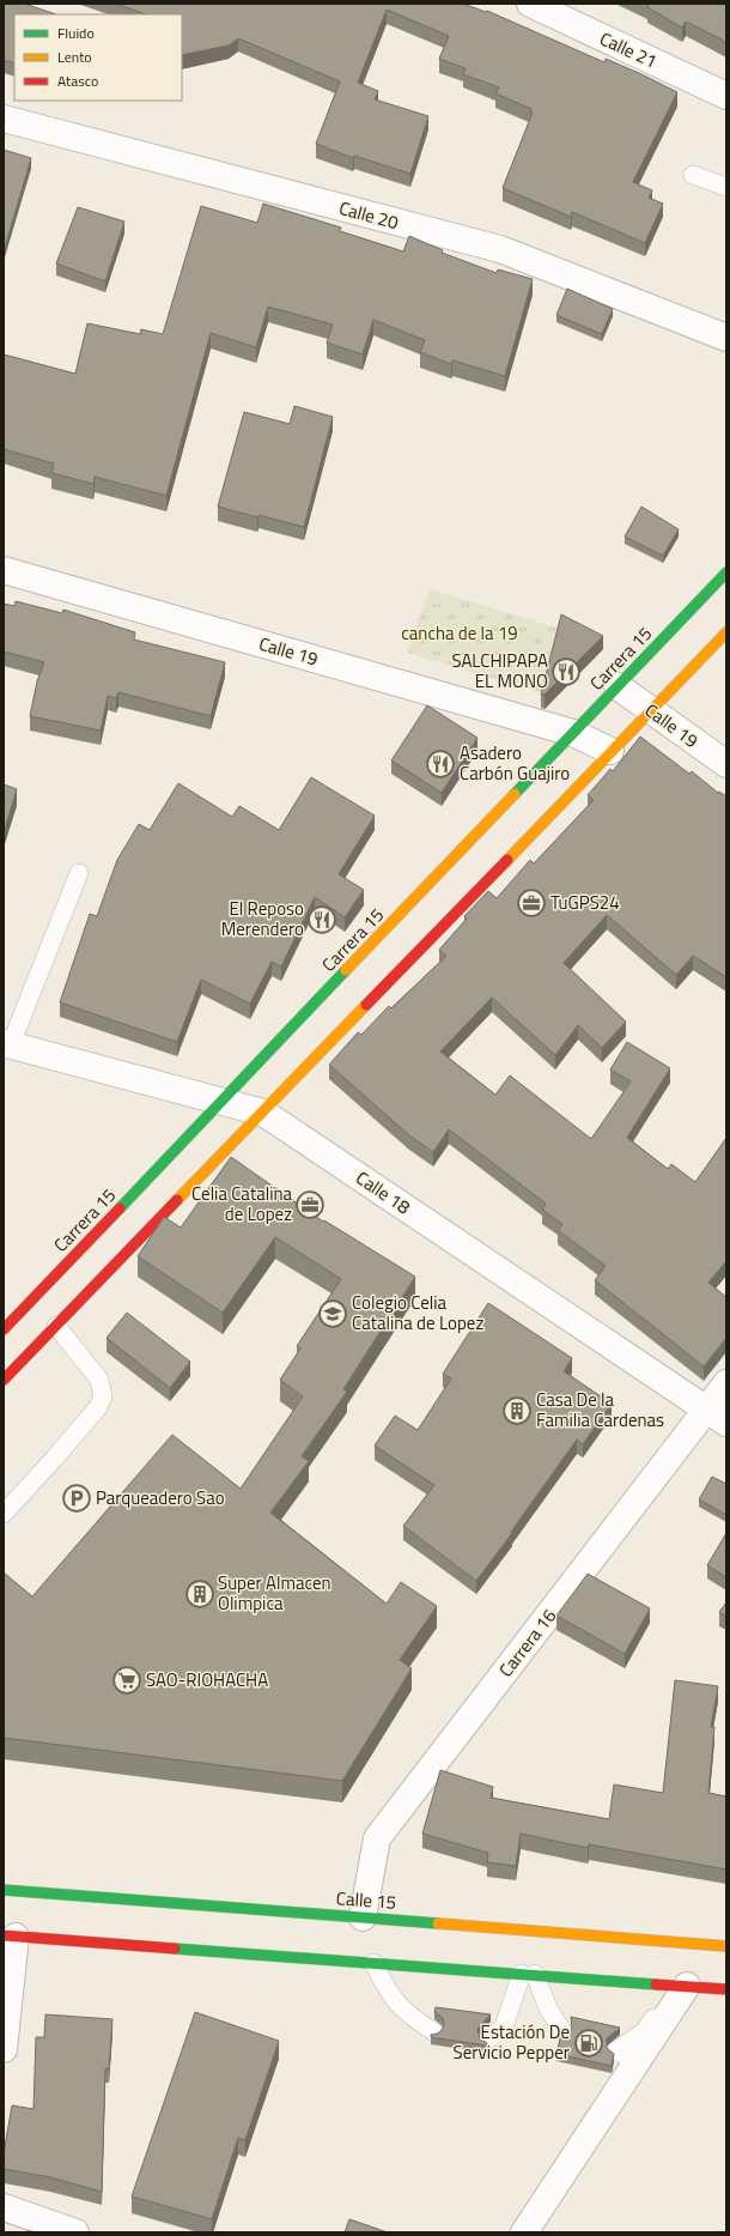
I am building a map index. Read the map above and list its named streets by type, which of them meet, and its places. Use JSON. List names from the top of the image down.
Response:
{
  "streets": {
    "main road": ["Carrera 15", "Calle 15"],
    "street": [
      "Calle 21",
      "Calle 20",
      "Calle 19",
      "Calle 18",
      "Carrera 16"
    ]
  },
  "crossings": [
    ["Calle 19", "Carrera 15"],
    ["Carrera 15", "Calle 18"],
    ["Calle 18", "Carrera 16"],
    ["Carrera 16", "Calle 15"]
  ],
  "parks": ["cancha de la 19"],
  "places": {
    "restaurant": ["SALCHIPAPA EL MONO", "Asadero Carbón Guajiro", "El Reposo Merendero"],
    "office": ["TuGPS24", "Celia Catalina de Lopez"],
    "school or university": ["Colegio Celia Catalina de Lopez"],
    "building": ["Casa De la Familia Cardenas", "Super Almacen Olimpica"],
    "parking": ["Parqueadero Sao"],
    "supermarket": ["SAO-RIOHACHA"],
    "fuel station": ["Estación De Servicio Pepper"]
  },
  "legend": ["Fluido", "Lento", "Atasco"]
}
